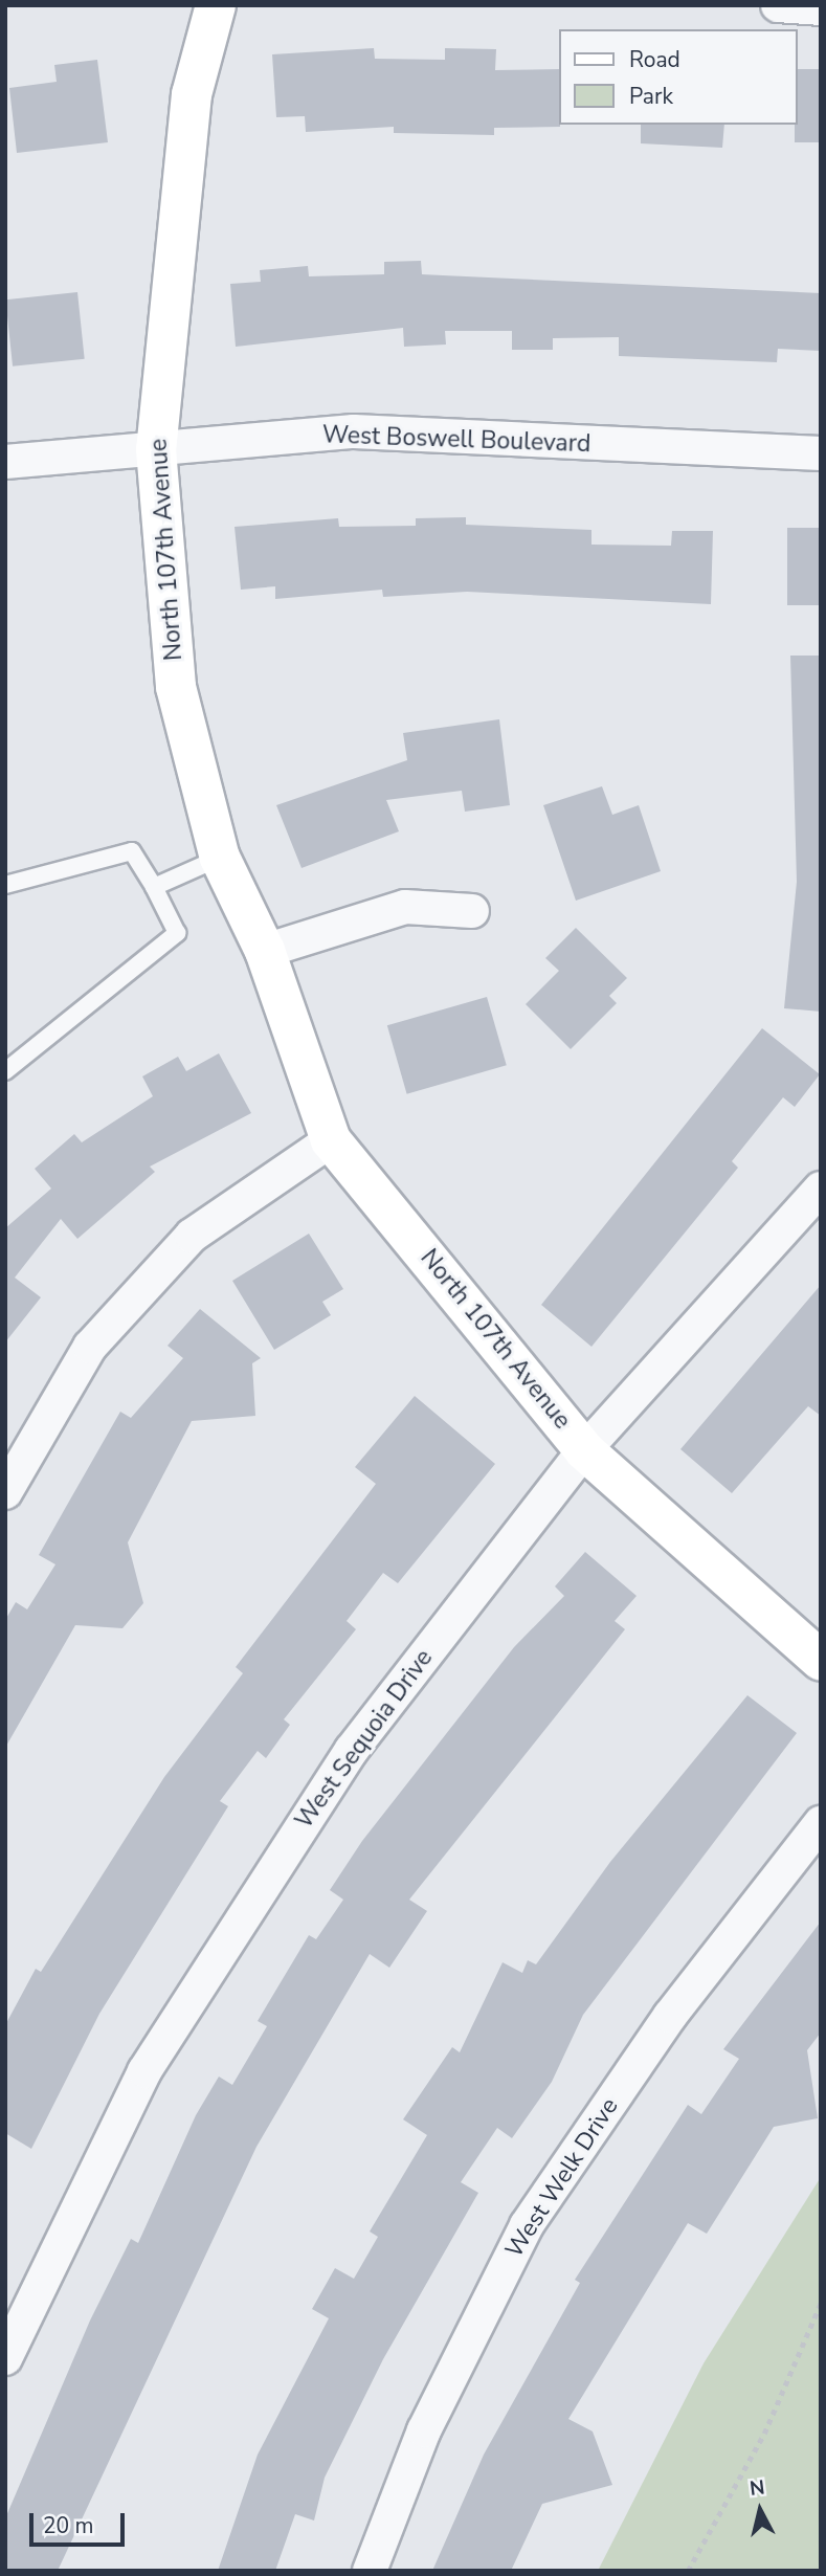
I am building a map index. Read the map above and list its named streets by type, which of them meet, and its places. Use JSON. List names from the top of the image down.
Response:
{
  "streets": {
    "street": [
      "West Boswell Boulevard",
      "North 107th Avenue",
      "West Sequoia Drive",
      "West Welk Drive"
    ]
  },
  "crossings": [
    ["West Boswell Boulevard", "North 107th Avenue"],
    ["North 107th Avenue", "West Sequoia Drive"]
  ],
  "legend": ["Road", "Park"],
  "scale_bar": "20 m",
  "north": "top"
}
